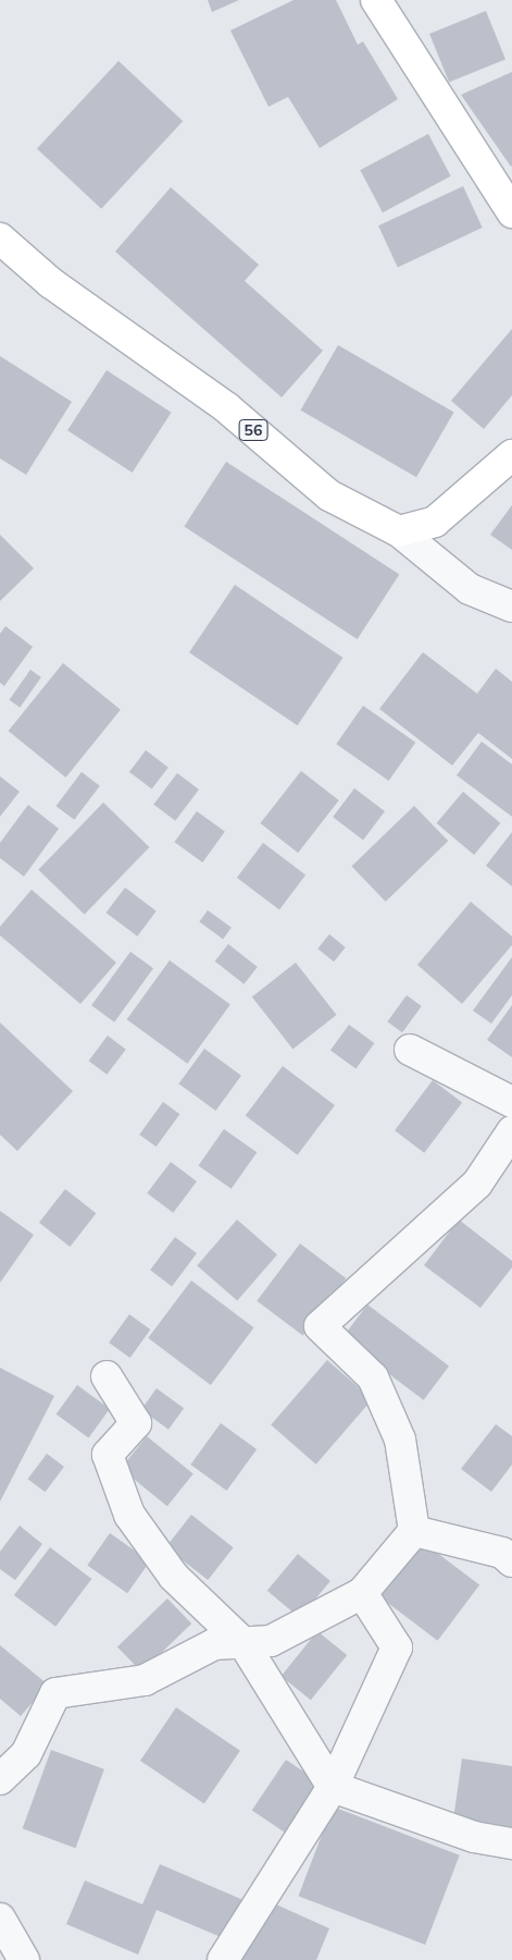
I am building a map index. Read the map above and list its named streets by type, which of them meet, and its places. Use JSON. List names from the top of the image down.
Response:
{
  "streets": {
    "main road": ["56"]
  }
}
